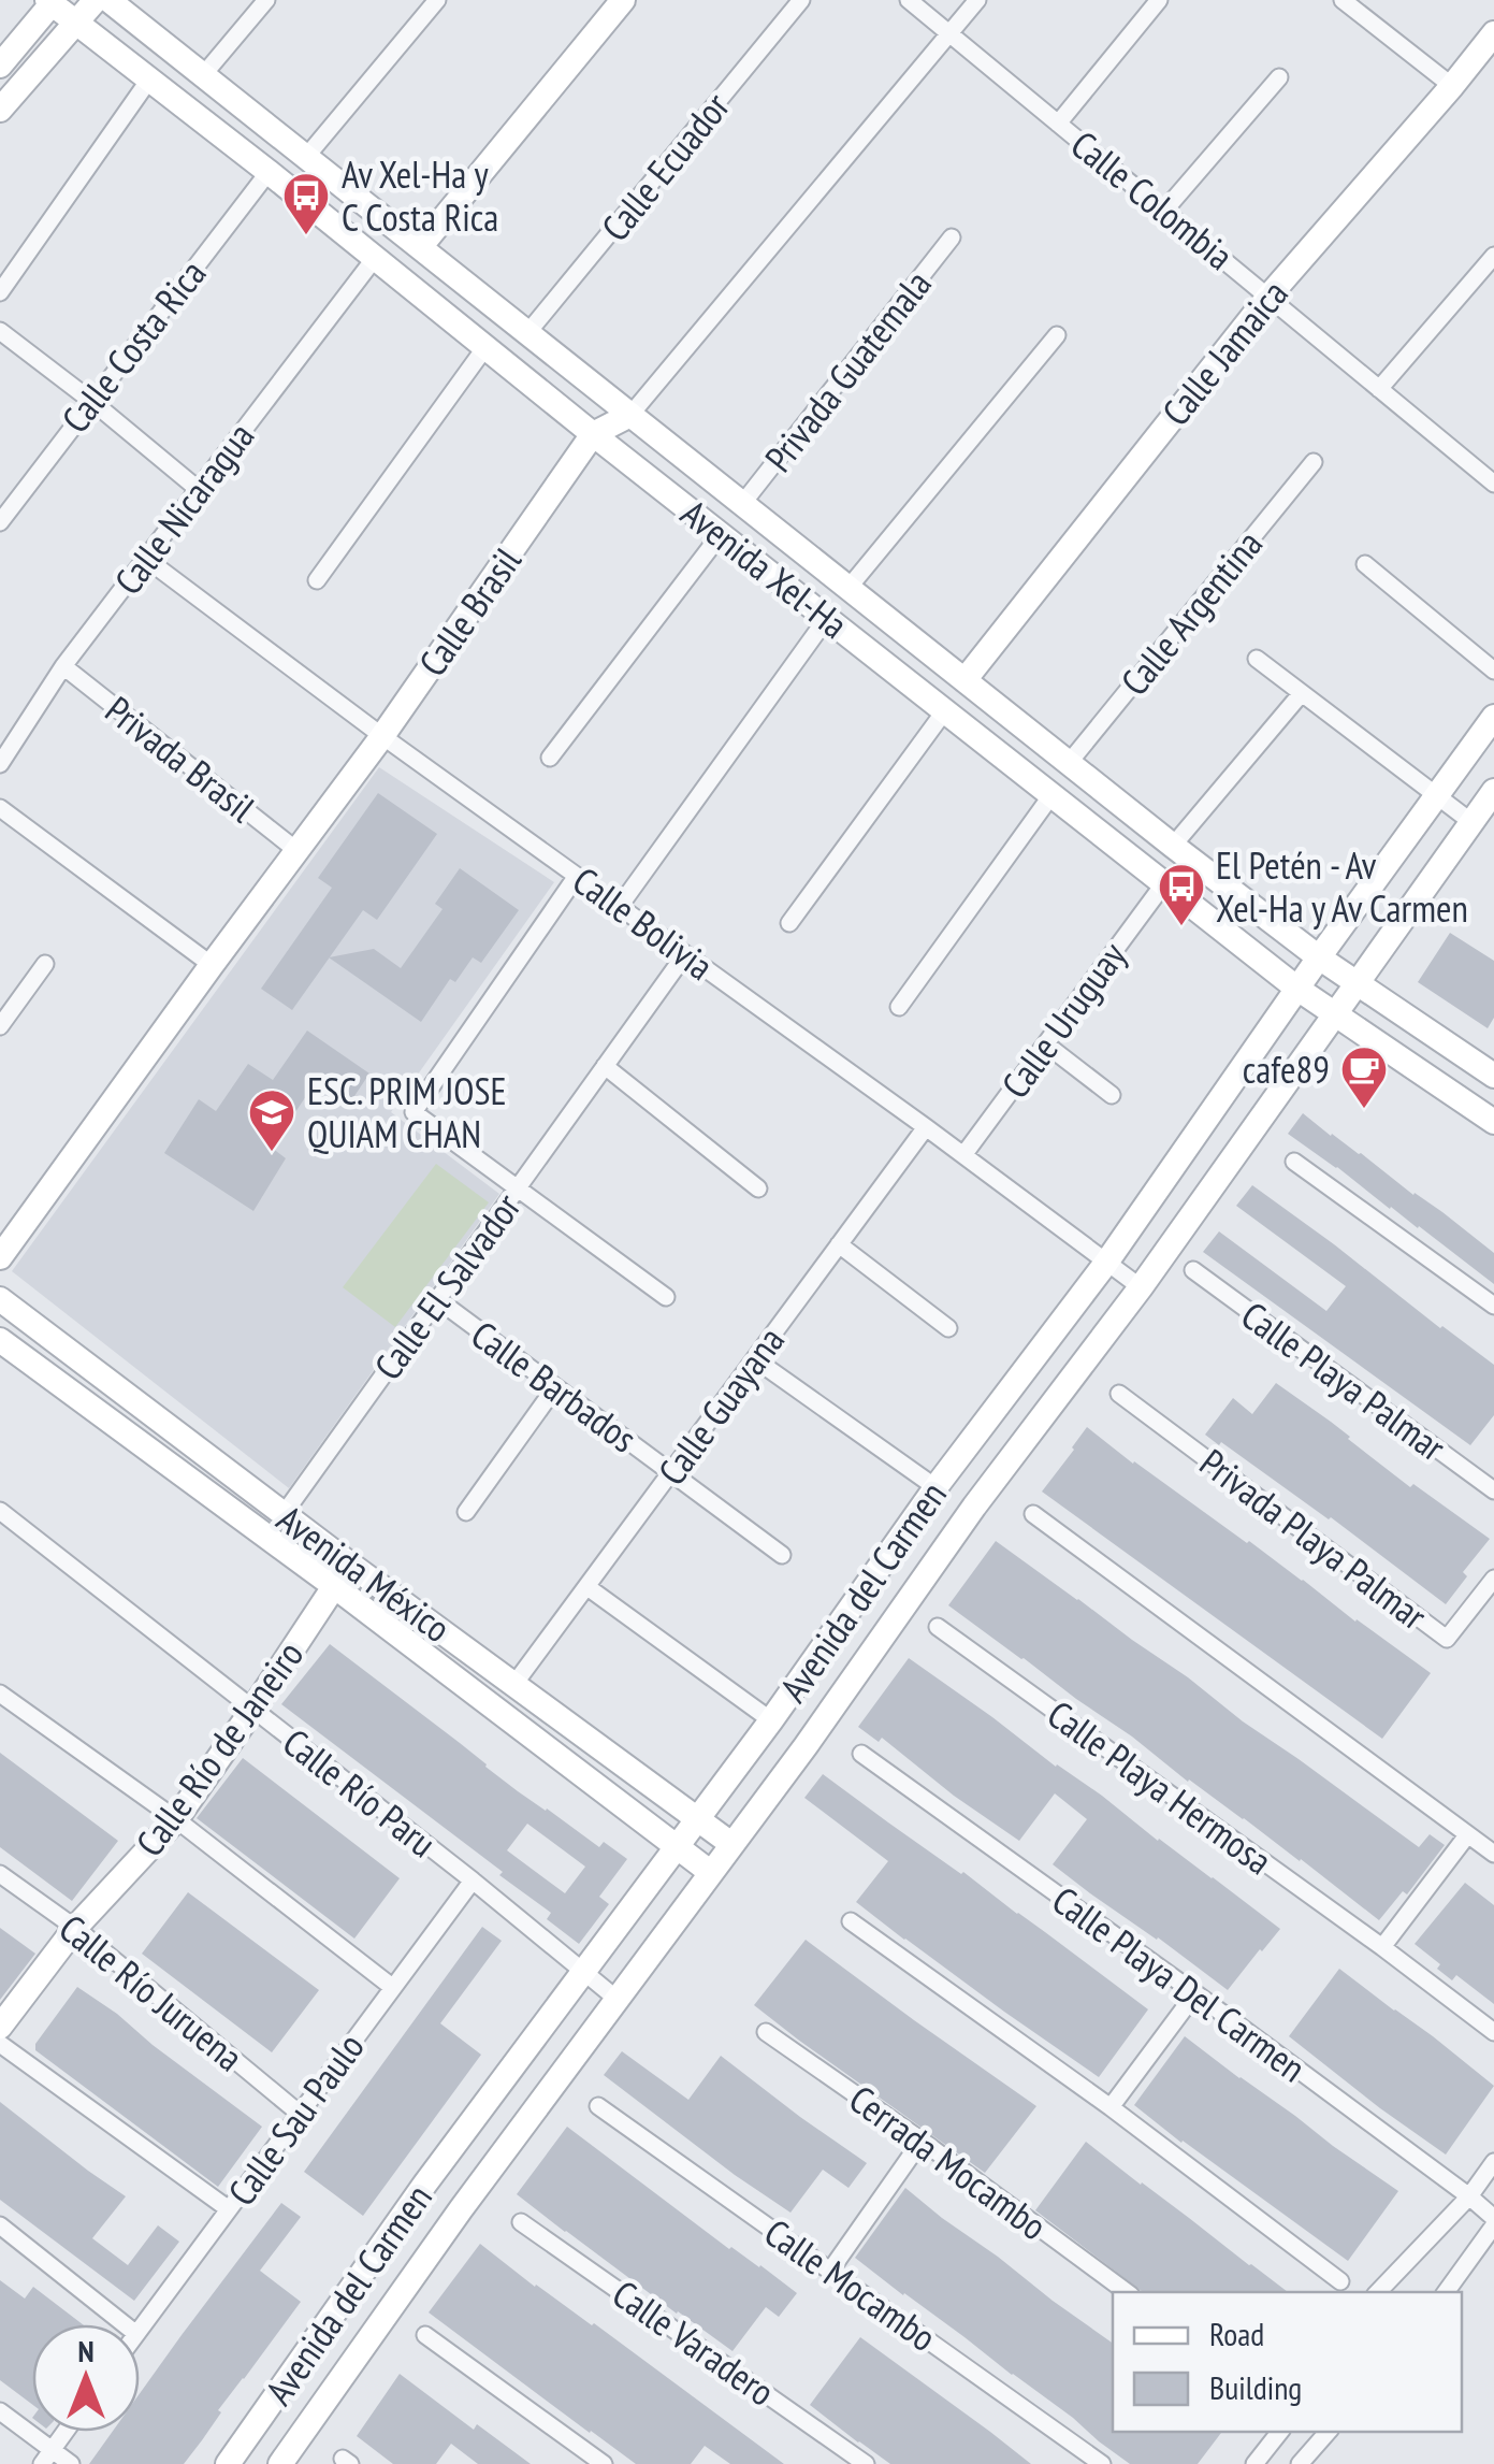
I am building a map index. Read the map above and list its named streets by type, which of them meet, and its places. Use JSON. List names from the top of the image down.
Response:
{
  "streets": {
    "street": [
      "Calle Ecuador",
      "Calle Colombia",
      "Calle Costa Rica",
      "Calle Jamaica",
      "Privada Guatemala",
      "Calle Nicaragua",
      "Avenida Xel-Ha",
      "Calle Brasil",
      "Calle Argentina",
      "Privada Brasil",
      "Calle Bolivia",
      "Calle Uruguay",
      "Calle El Salvador",
      "Calle Playa Palmar",
      "Calle Barbados",
      "Calle Guayana",
      "Privada Playa Palmar",
      "Avenida México",
      "Avenida del Carmen",
      "Calle Río de Janeiro",
      "Calle Playa Hermosa",
      "Calle Río Paru",
      "Calle Playa Del Carmen",
      "Calle Río Juruena",
      "Calle Sau Paulo",
      "Cerrada Mocambo",
      "Calle Mocambo",
      "Calle Varadero"
    ]
  },
  "crossings": [
    ["Calle Ecuador", "Avenida Xel-Ha"],
    ["Calle Colombia", "Calle Jamaica"],
    ["Calle Colombia", "Calle Brasil"],
    ["Calle Costa Rica", "Avenida Xel-Ha"],
    ["Calle Jamaica", "Avenida Xel-Ha"],
    ["Privada Guatemala", "Avenida Xel-Ha"],
    ["Calle Nicaragua", "Avenida Xel-Ha"],
    ["Calle Nicaragua", "Privada Brasil"],
    ["Calle Nicaragua", "Calle Bolivia"],
    ["Avenida Xel-Ha", "Calle Brasil"],
    ["Avenida Xel-Ha", "Calle Argentina"],
    ["Avenida Xel-Ha", "Calle Uruguay"],
    ["Avenida Xel-Ha", "Avenida del Carmen"],
    ["Calle Brasil", "Privada Brasil"],
    ["Calle Brasil", "Calle Bolivia"],
    ["Calle Bolivia", "Calle Uruguay"],
    ["Calle Bolivia", "Calle El Salvador"],
    ["Calle Bolivia", "Calle Guayana"],
    ["Calle Bolivia", "Avenida del Carmen"],
    ["Calle El Salvador", "Calle Barbados"],
    ["Calle El Salvador", "Avenida México"],
    ["Calle Barbados", "Calle Guayana"],
    ["Calle Guayana", "Avenida México"],
    ["Avenida México", "Avenida del Carmen"],
    ["Avenida México", "Calle Río de Janeiro"],
    ["Avenida del Carmen", "Calle Río Paru"],
    ["Calle Río de Janeiro", "Calle Río Paru"],
    ["Calle Río de Janeiro", "Calle Río Juruena"],
    ["Calle Río Paru", "Calle Sau Paulo"],
    ["Calle Río Juruena", "Calle Sau Paulo"]
  ],
  "places": {
    "bus stop": ["Av Xel-Ha y C Costa Rica", "El Petén - Av Xel-Ha y Av Carmen"],
    "cafe": ["cafe89"],
    "school or university": ["ESC. PRIM JOSE QUIAM CHAN"]
  },
  "legend": ["Road", "Building"],
  "north": "top"
}
